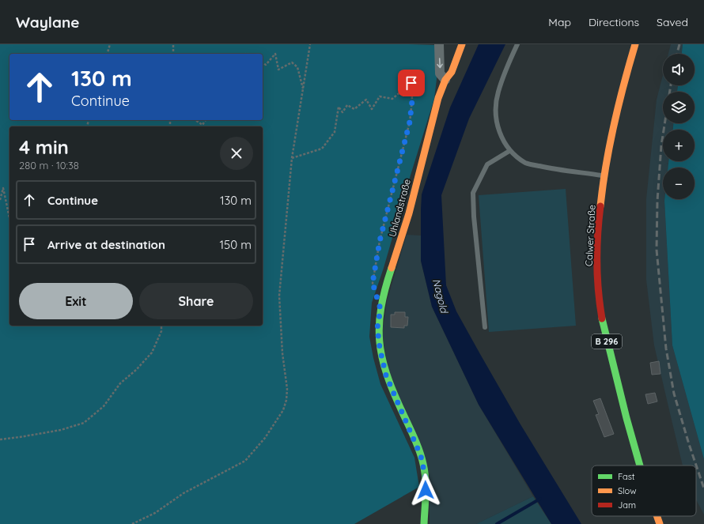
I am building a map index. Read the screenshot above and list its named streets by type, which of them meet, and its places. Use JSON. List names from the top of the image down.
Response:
{
  "streets": {
    "street": ["Uhlandstraße", "Calwer Straße", "B 296"]
  },
  "water": ["Nagold"],
  "legend": ["Fast", "Slow", "Jam"],
  "page": {
    "header": "Waylane",
    "nav": ["Map", "Directions", "Saved"],
    "map_buttons": ["+", "−"],
    "turn": ["130 m", "Continue"],
    "heading": ["4 min", "280 m · 10:38"],
    "list": [
      {
        "name": "Continue",
        "value": "130 m"
      },
      {
        "name": "Arrive at destination",
        "value": "150 m"
      }
    ],
    "buttons": ["Exit", "Share"]
  }
}
